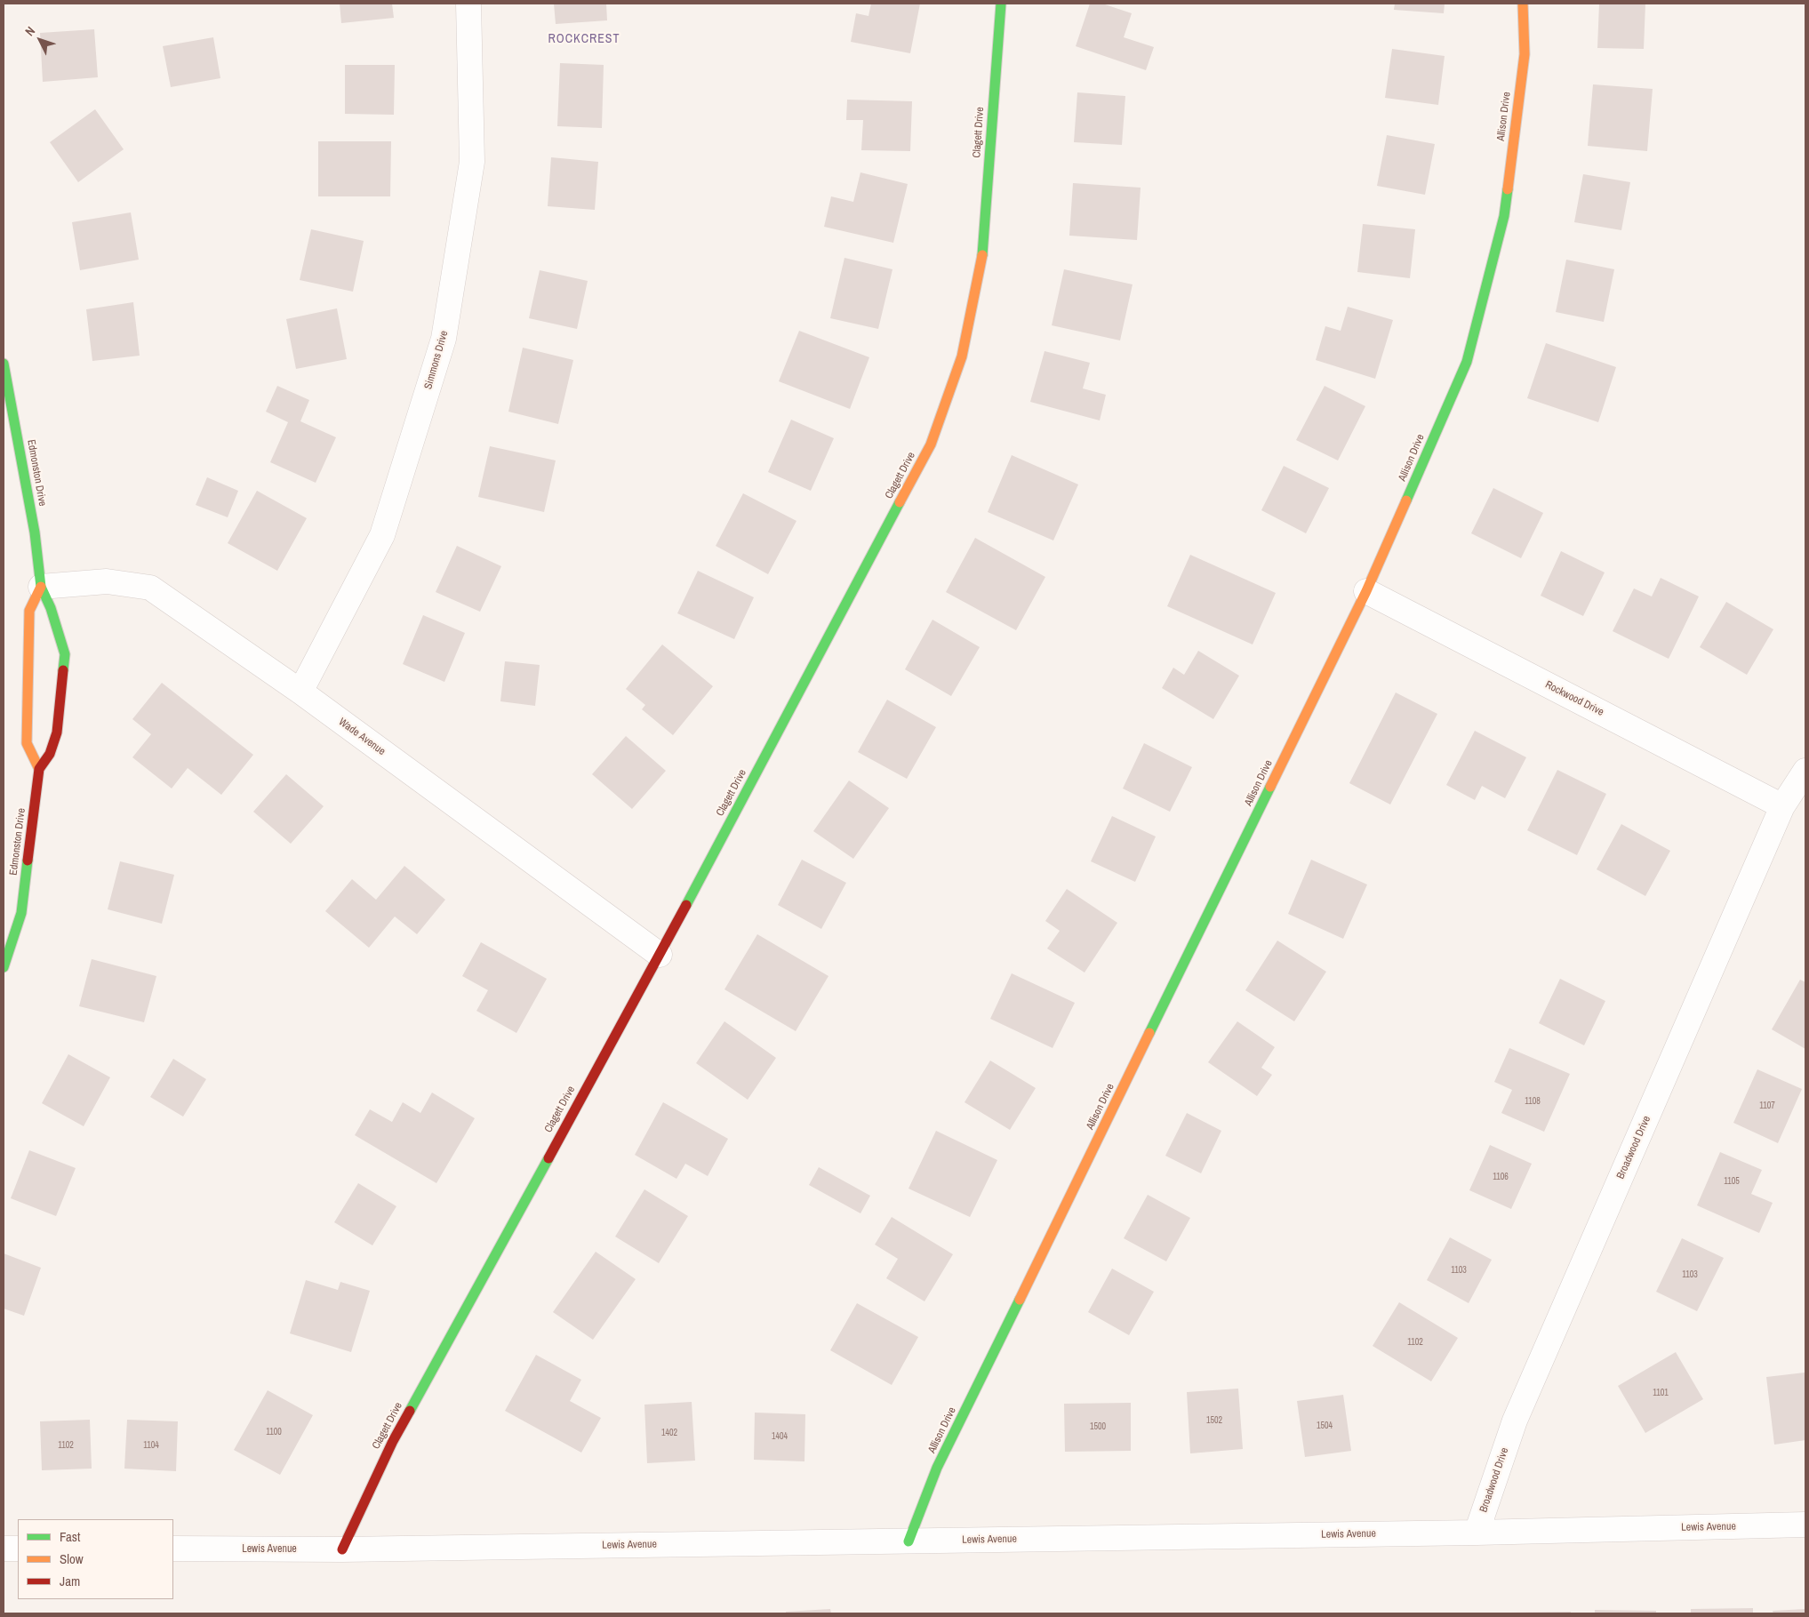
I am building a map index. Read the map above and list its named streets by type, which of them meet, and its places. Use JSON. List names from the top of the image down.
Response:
{
  "streets": {
    "street": [
      "Allison Drive",
      "Clagett Drive",
      "Simmons Drive",
      "Edmonston Drive",
      "Rockwood Drive",
      "Wade Avenue",
      "Broadwood Drive",
      "Lewis Avenue"
    ]
  },
  "crossings": [
    ["Allison Drive", "Rockwood Drive"],
    ["Allison Drive", "Lewis Avenue"],
    ["Clagett Drive", "Wade Avenue"],
    ["Clagett Drive", "Lewis Avenue"],
    ["Simmons Drive", "Wade Avenue"],
    ["Edmonston Drive", "Wade Avenue"],
    ["Rockwood Drive", "Broadwood Drive"],
    ["Broadwood Drive", "Lewis Avenue"]
  ],
  "districts": ["ROCKCREST"],
  "house_numbers": [
    "1108",
    "1107",
    "1106",
    "1105",
    "1103",
    "1103",
    "1102",
    "1101",
    "1502",
    "1504",
    "1500",
    "1100",
    "1402",
    "1404",
    "1102",
    "1104"
  ],
  "legend": ["Fast", "Slow", "Jam"],
  "north": "top left"
}
